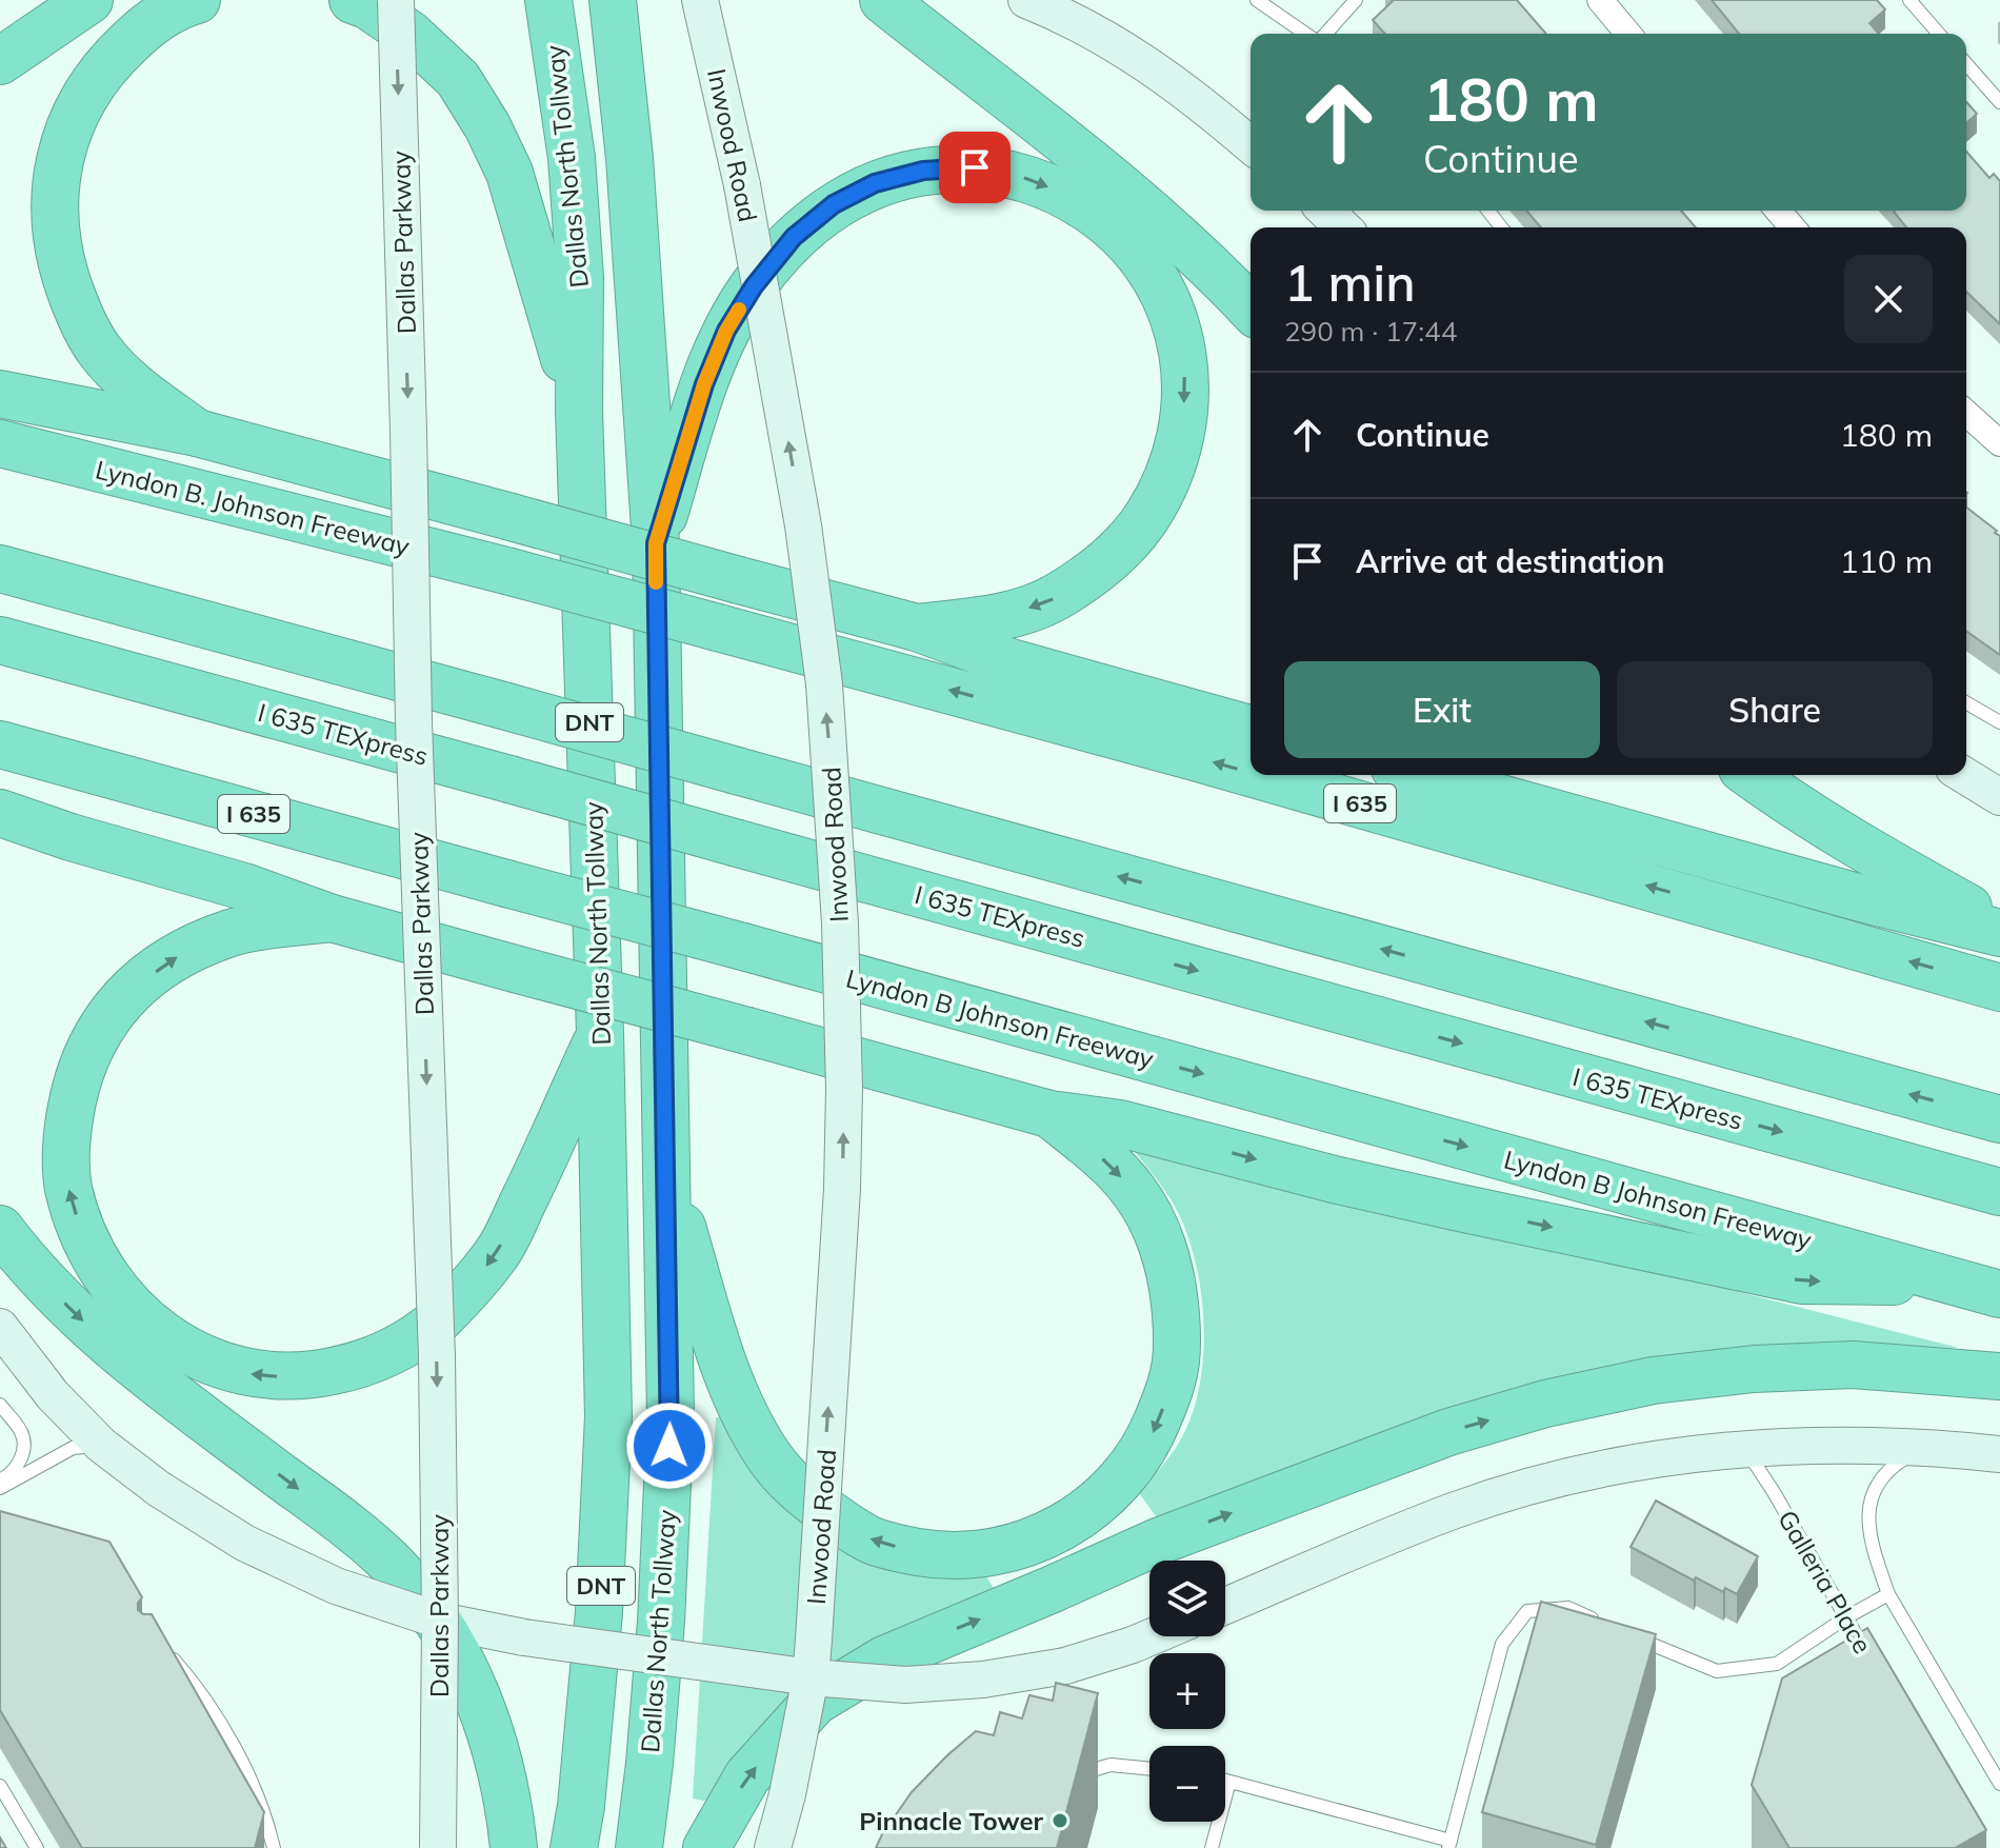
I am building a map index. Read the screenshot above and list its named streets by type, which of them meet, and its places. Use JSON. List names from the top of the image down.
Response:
{
  "streets": {
    "highway": [
      "Dallas North Tollway",
      "Lyndon B. Johnson Freeway",
      "DNT",
      "I 635 TEXpress",
      "I 635",
      "Lyndon B Johnson Freeway"
    ],
    "main road": ["Inwood Road", "Dallas Parkway"],
    "lane": ["Galleria Place"]
  },
  "one_way": ["Inwood Road", "Dallas Parkway"],
  "places": ["Pinnacle Tower"],
  "page": {
    "turn": ["180 m", "Continue"],
    "heading": ["1 min", "290 m · 17:44"],
    "list": [
      {
        "name": "Continue",
        "value": "180 m"
      },
      {
        "name": "Arrive at destination",
        "value": "110 m"
      }
    ],
    "buttons": ["Exit", "Share"],
    "map_buttons": ["+", "−"]
  }
}
